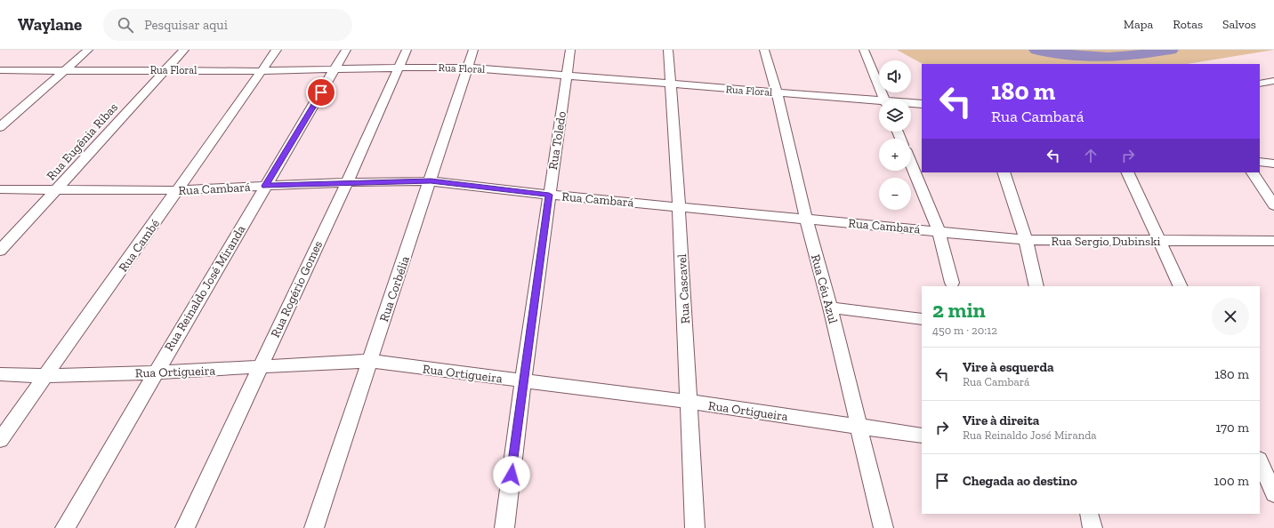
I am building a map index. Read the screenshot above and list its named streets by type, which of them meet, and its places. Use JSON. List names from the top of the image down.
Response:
{
  "streets": {
    "street": [
      "Rua Floral",
      "Rua Toledo",
      "Rua Eugênia Ribas",
      "Rua Cambará",
      "Rua Sergio Dubinski",
      "Rua Cambé",
      "Rua Reinaldo José Miranda",
      "Rua Rogério Gomes",
      "Rua Corbélia",
      "Rua Cascavel",
      "Rua Céu Azul",
      "Rua Ortigueira"
    ]
  },
  "crossings": [
    ["Rua Floral", "Rua Toledo"],
    ["Rua Floral", "Rua Eugênia Ribas"],
    ["Rua Floral", "Rua Cambé"],
    ["Rua Floral", "Rua Reinaldo José Miranda"],
    ["Rua Floral", "Rua Rogério Gomes"],
    ["Rua Floral", "Rua Corbélia"],
    ["Rua Floral", "Rua Cascavel"],
    ["Rua Floral", "Rua Céu Azul"],
    ["Rua Toledo", "Rua Cambará"],
    ["Rua Toledo", "Rua Ortigueira"],
    ["Rua Eugênia Ribas", "Rua Cambará"],
    ["Rua Cambará", "Rua Sergio Dubinski"],
    ["Rua Cambará", "Rua Cambé"],
    ["Rua Cambará", "Rua Reinaldo José Miranda"],
    ["Rua Cambará", "Rua Rogério Gomes"],
    ["Rua Cambará", "Rua Corbélia"],
    ["Rua Cambará", "Rua Cascavel"],
    ["Rua Cambará", "Rua Céu Azul"],
    ["Rua Cambé", "Rua Ortigueira"],
    ["Rua Reinaldo José Miranda", "Rua Ortigueira"],
    ["Rua Rogério Gomes", "Rua Ortigueira"],
    ["Rua Corbélia", "Rua Ortigueira"],
    ["Rua Cascavel", "Rua Ortigueira"],
    ["Rua Céu Azul", "Rua Ortigueira"]
  ],
  "page": {
    "header": "Waylane",
    "search": "Pesquisar aqui",
    "nav": ["Mapa", "Rotas", "Salvos"],
    "map_buttons": ["+", "−"],
    "turn": ["180 m", "Rua Cambará"],
    "heading": ["2 min", "450 m · 20:12"],
    "list": [
      {
        "name": "Vire à esquerda",
        "note": "Rua Cambará",
        "value": "180 m"
      },
      {
        "name": "Vire à direita",
        "note": "Rua Reinaldo José Miranda",
        "value": "170 m"
      },
      {
        "name": "Chegada ao destino",
        "value": "100 m"
      }
    ]
  }
}
